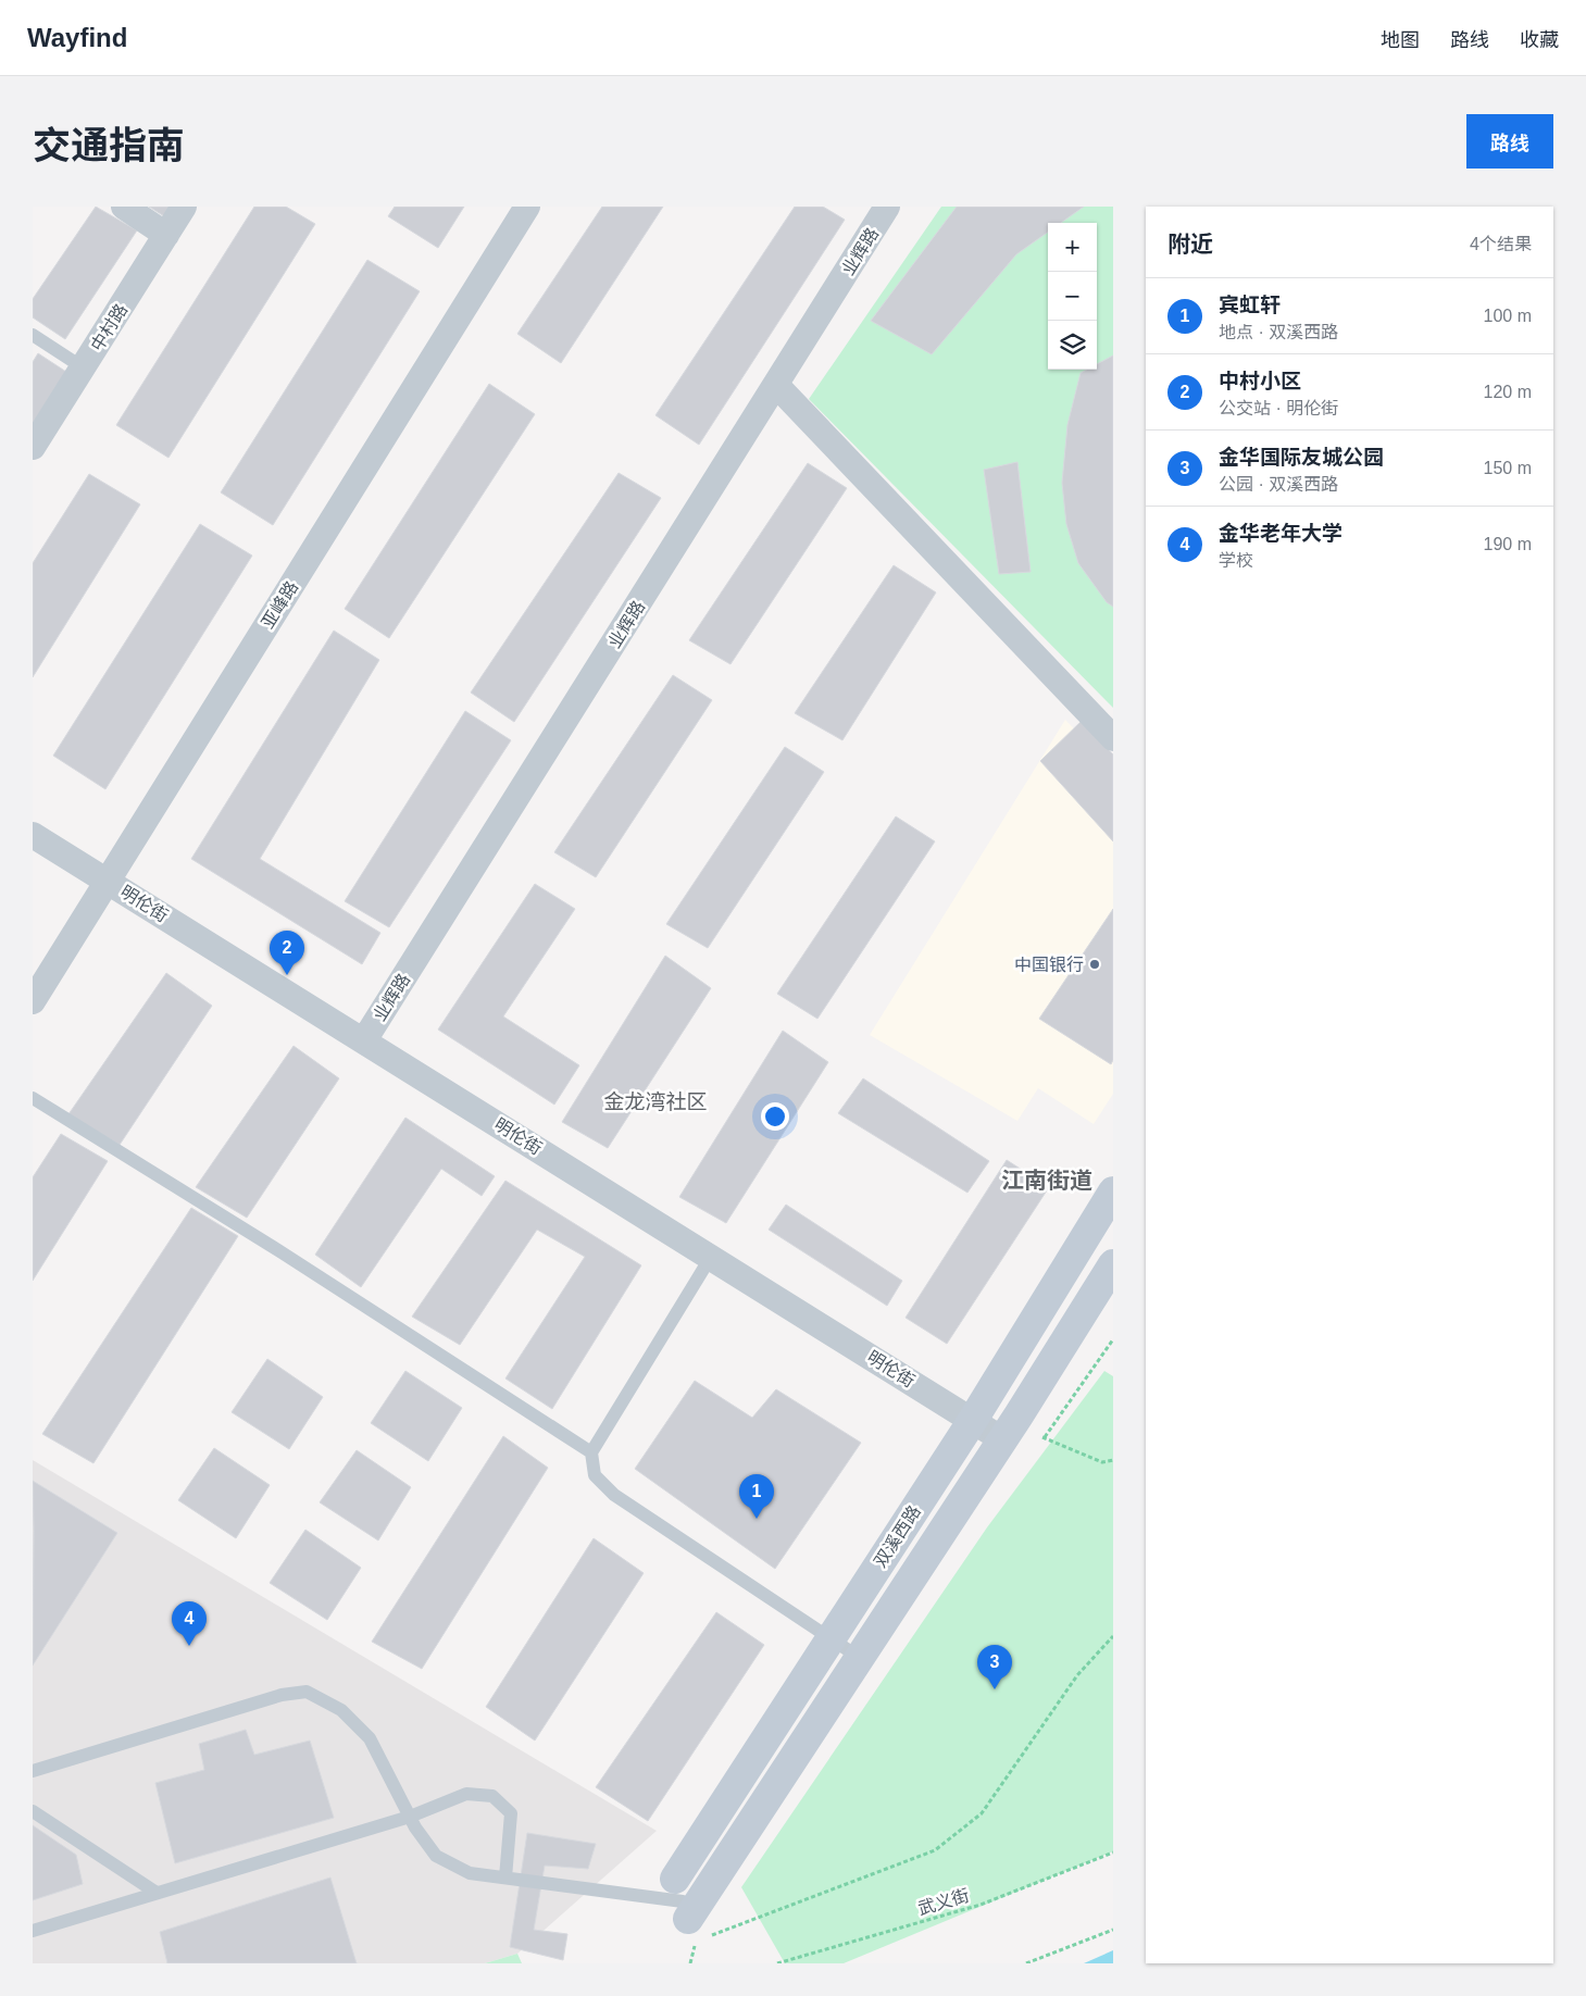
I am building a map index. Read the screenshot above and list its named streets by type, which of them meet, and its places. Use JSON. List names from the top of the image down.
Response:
{
  "streets": {
    "main road": ["双溪西路"],
    "street": [
      "业辉路",
      "中村路",
      "亚峰路",
      "明伦街"
    ],
    "path": ["武义街"]
  },
  "crossings": [
    ["业辉路", "明伦街"],
    ["亚峰路", "明伦街"],
    ["明伦街", "双溪西路"]
  ],
  "districts": ["金龙湾社区", "江南街道"],
  "places": ["中国银行"],
  "page": {
    "header": "Wayfind",
    "nav": ["地图", "路线", "收藏"],
    "title": "交通指南",
    "buttons": "路线",
    "heading": ["附近", "4个结果"],
    "map_buttons": ["+", "−"],
    "list": [
      {
        "mark": "1",
        "name": "宾虹轩",
        "note": "地点 · 双溪西路",
        "value": "100 m"
      },
      {
        "mark": "2",
        "name": "中村小区",
        "note": "公交站 · 明伦街",
        "value": "120 m"
      },
      {
        "mark": "3",
        "name": "金华国际友城公园",
        "note": "公园 · 双溪西路",
        "value": "150 m"
      },
      {
        "mark": "4",
        "name": "金华老年大学",
        "note": "学校",
        "value": "190 m"
      }
    ],
    "pins": [
      "2",
      "1",
      "4",
      "3"
    ]
  }
}
